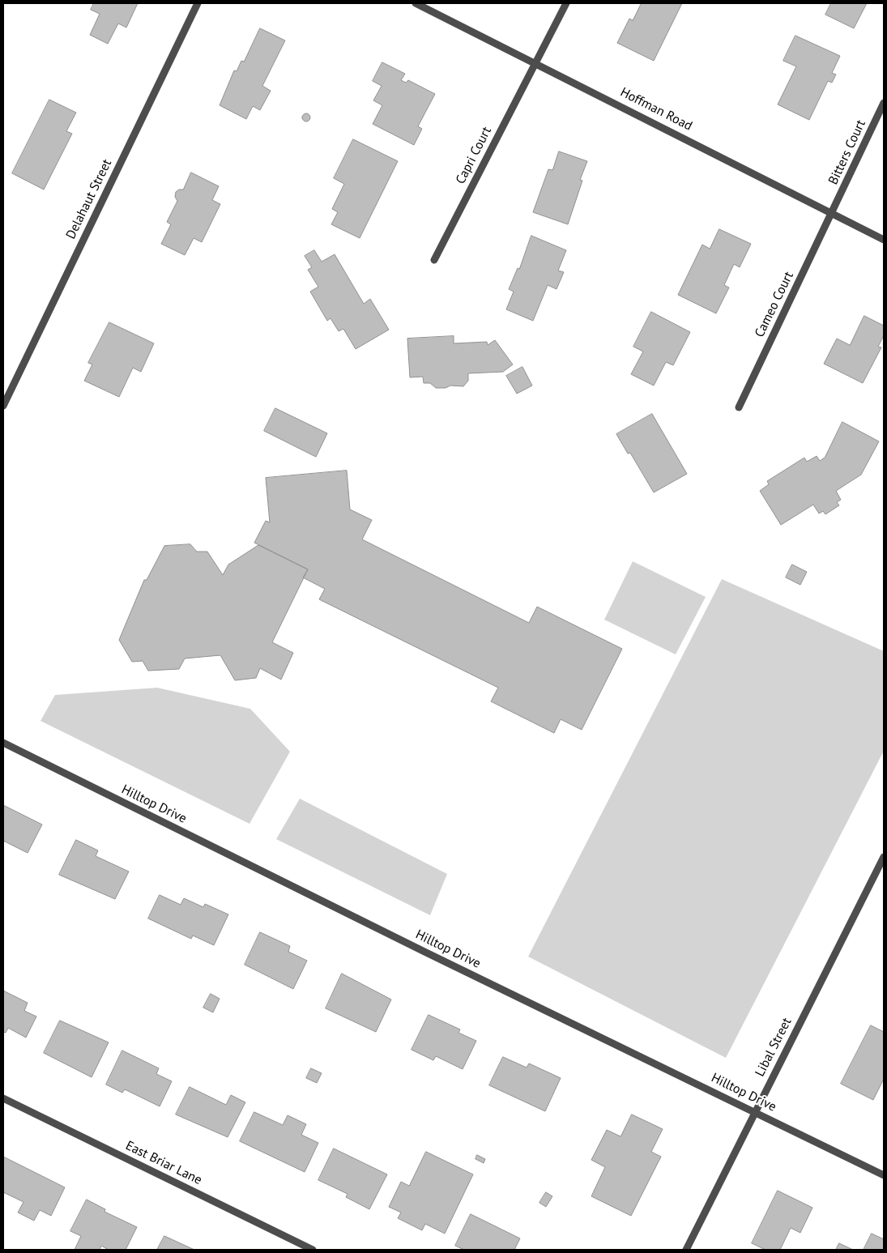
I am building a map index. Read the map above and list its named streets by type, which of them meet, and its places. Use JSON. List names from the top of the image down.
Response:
{
  "streets": {
    "street": [
      "Hoffman Road",
      "Bitters Court",
      "Capri Court",
      "Delahaut Street",
      "Cameo Court",
      "Hilltop Drive",
      "Libal Street",
      "East Briar Lane"
    ]
  },
  "crossings": [
    ["Hoffman Road", "Bitters Court"],
    ["Hoffman Road", "Capri Court"],
    ["Hoffman Road", "Cameo Court"],
    ["Bitters Court", "Cameo Court"],
    ["Hilltop Drive", "Libal Street"]
  ]
}
